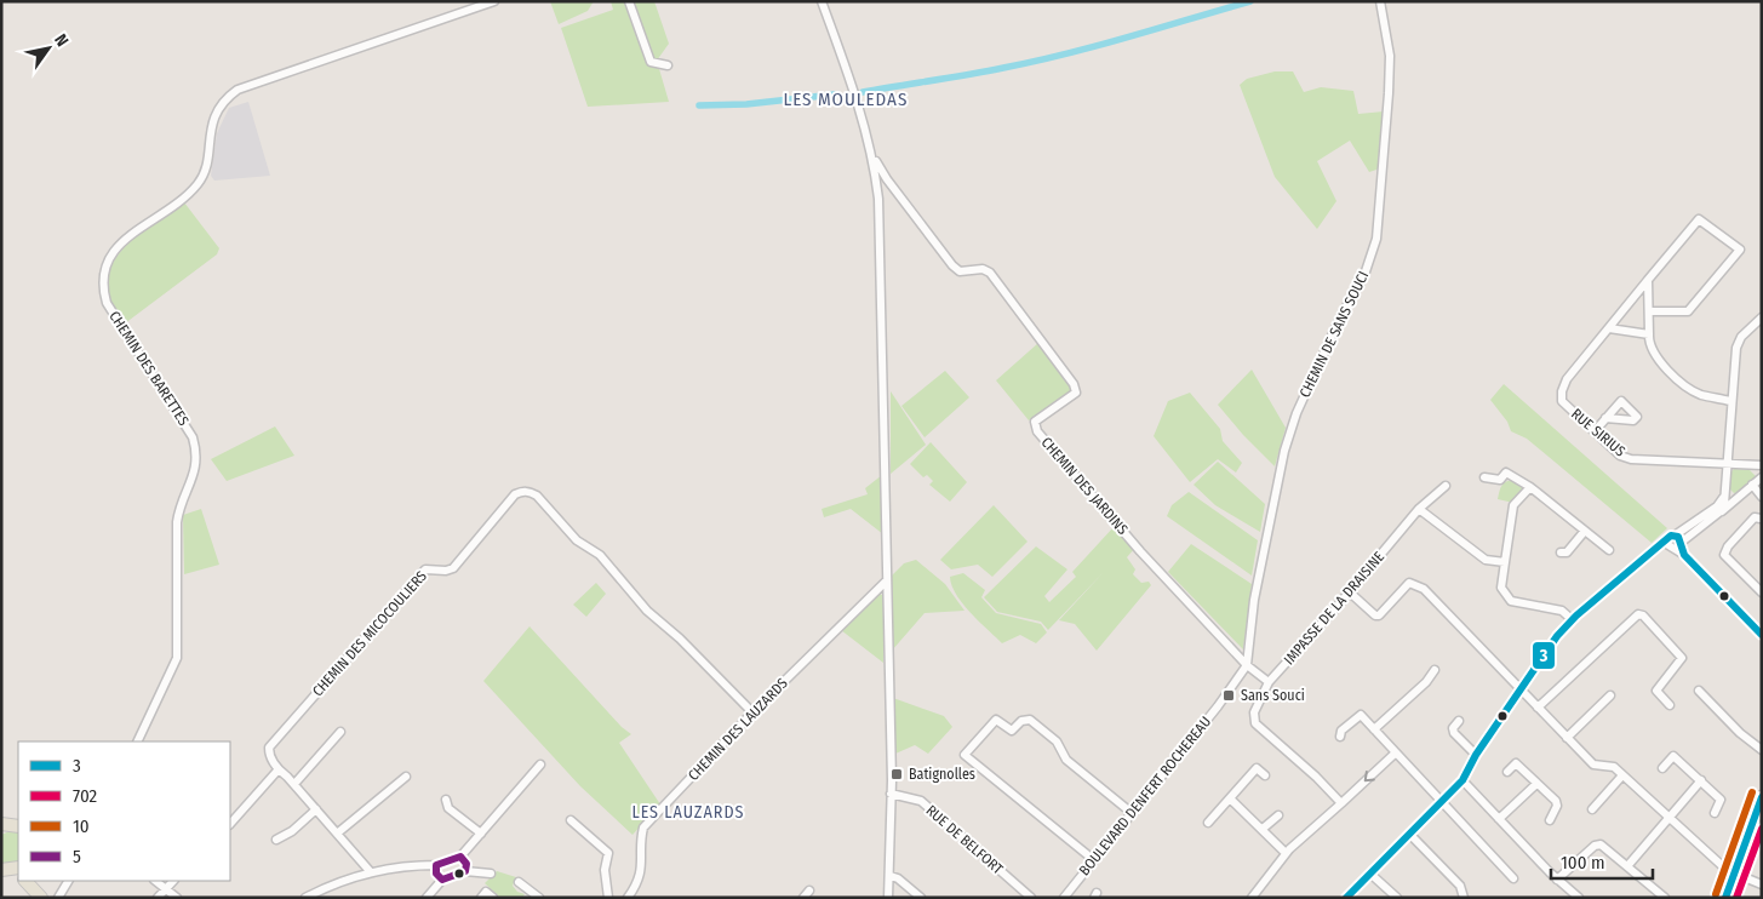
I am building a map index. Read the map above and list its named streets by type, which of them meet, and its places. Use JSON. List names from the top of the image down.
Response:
{
  "streets": {
    "street": [
      "CHEMIN DE SANS SOUCI",
      "CHEMIN DES BARETTES",
      "RUE SIRIUS",
      "CHEMIN DES JARDINS",
      "IMPASSE DE LA DRAISINE",
      "CHEMIN DES MICOCOULIERS",
      "CHEMIN DES LAUZARDS",
      "BOULEVARD DENFERT ROCHEREAU",
      "RUE DE BELFORT"
    ]
  },
  "crossings": [
    ["CHEMIN DE SANS SOUCI", "CHEMIN DES JARDINS"],
    ["CHEMIN DE SANS SOUCI", "BOULEVARD DENFERT ROCHEREAU"],
    ["CHEMIN DES JARDINS", "BOULEVARD DENFERT ROCHEREAU"],
    ["CHEMIN DES MICOCOULIERS", "CHEMIN DES LAUZARDS"]
  ],
  "districts": ["LES MOULEDAS", "LES LAUZARDS"],
  "places": {
    "transit": ["Sans Souci", "Batignolles"]
  },
  "lines": [
    "transit line 3",
    "transit line 10",
    "transit line 702",
    "transit line 5"
  ],
  "legend": [
    "3",
    "702",
    "10",
    "5"
  ],
  "scale_bar": "100 m",
  "north": "top right"
}
